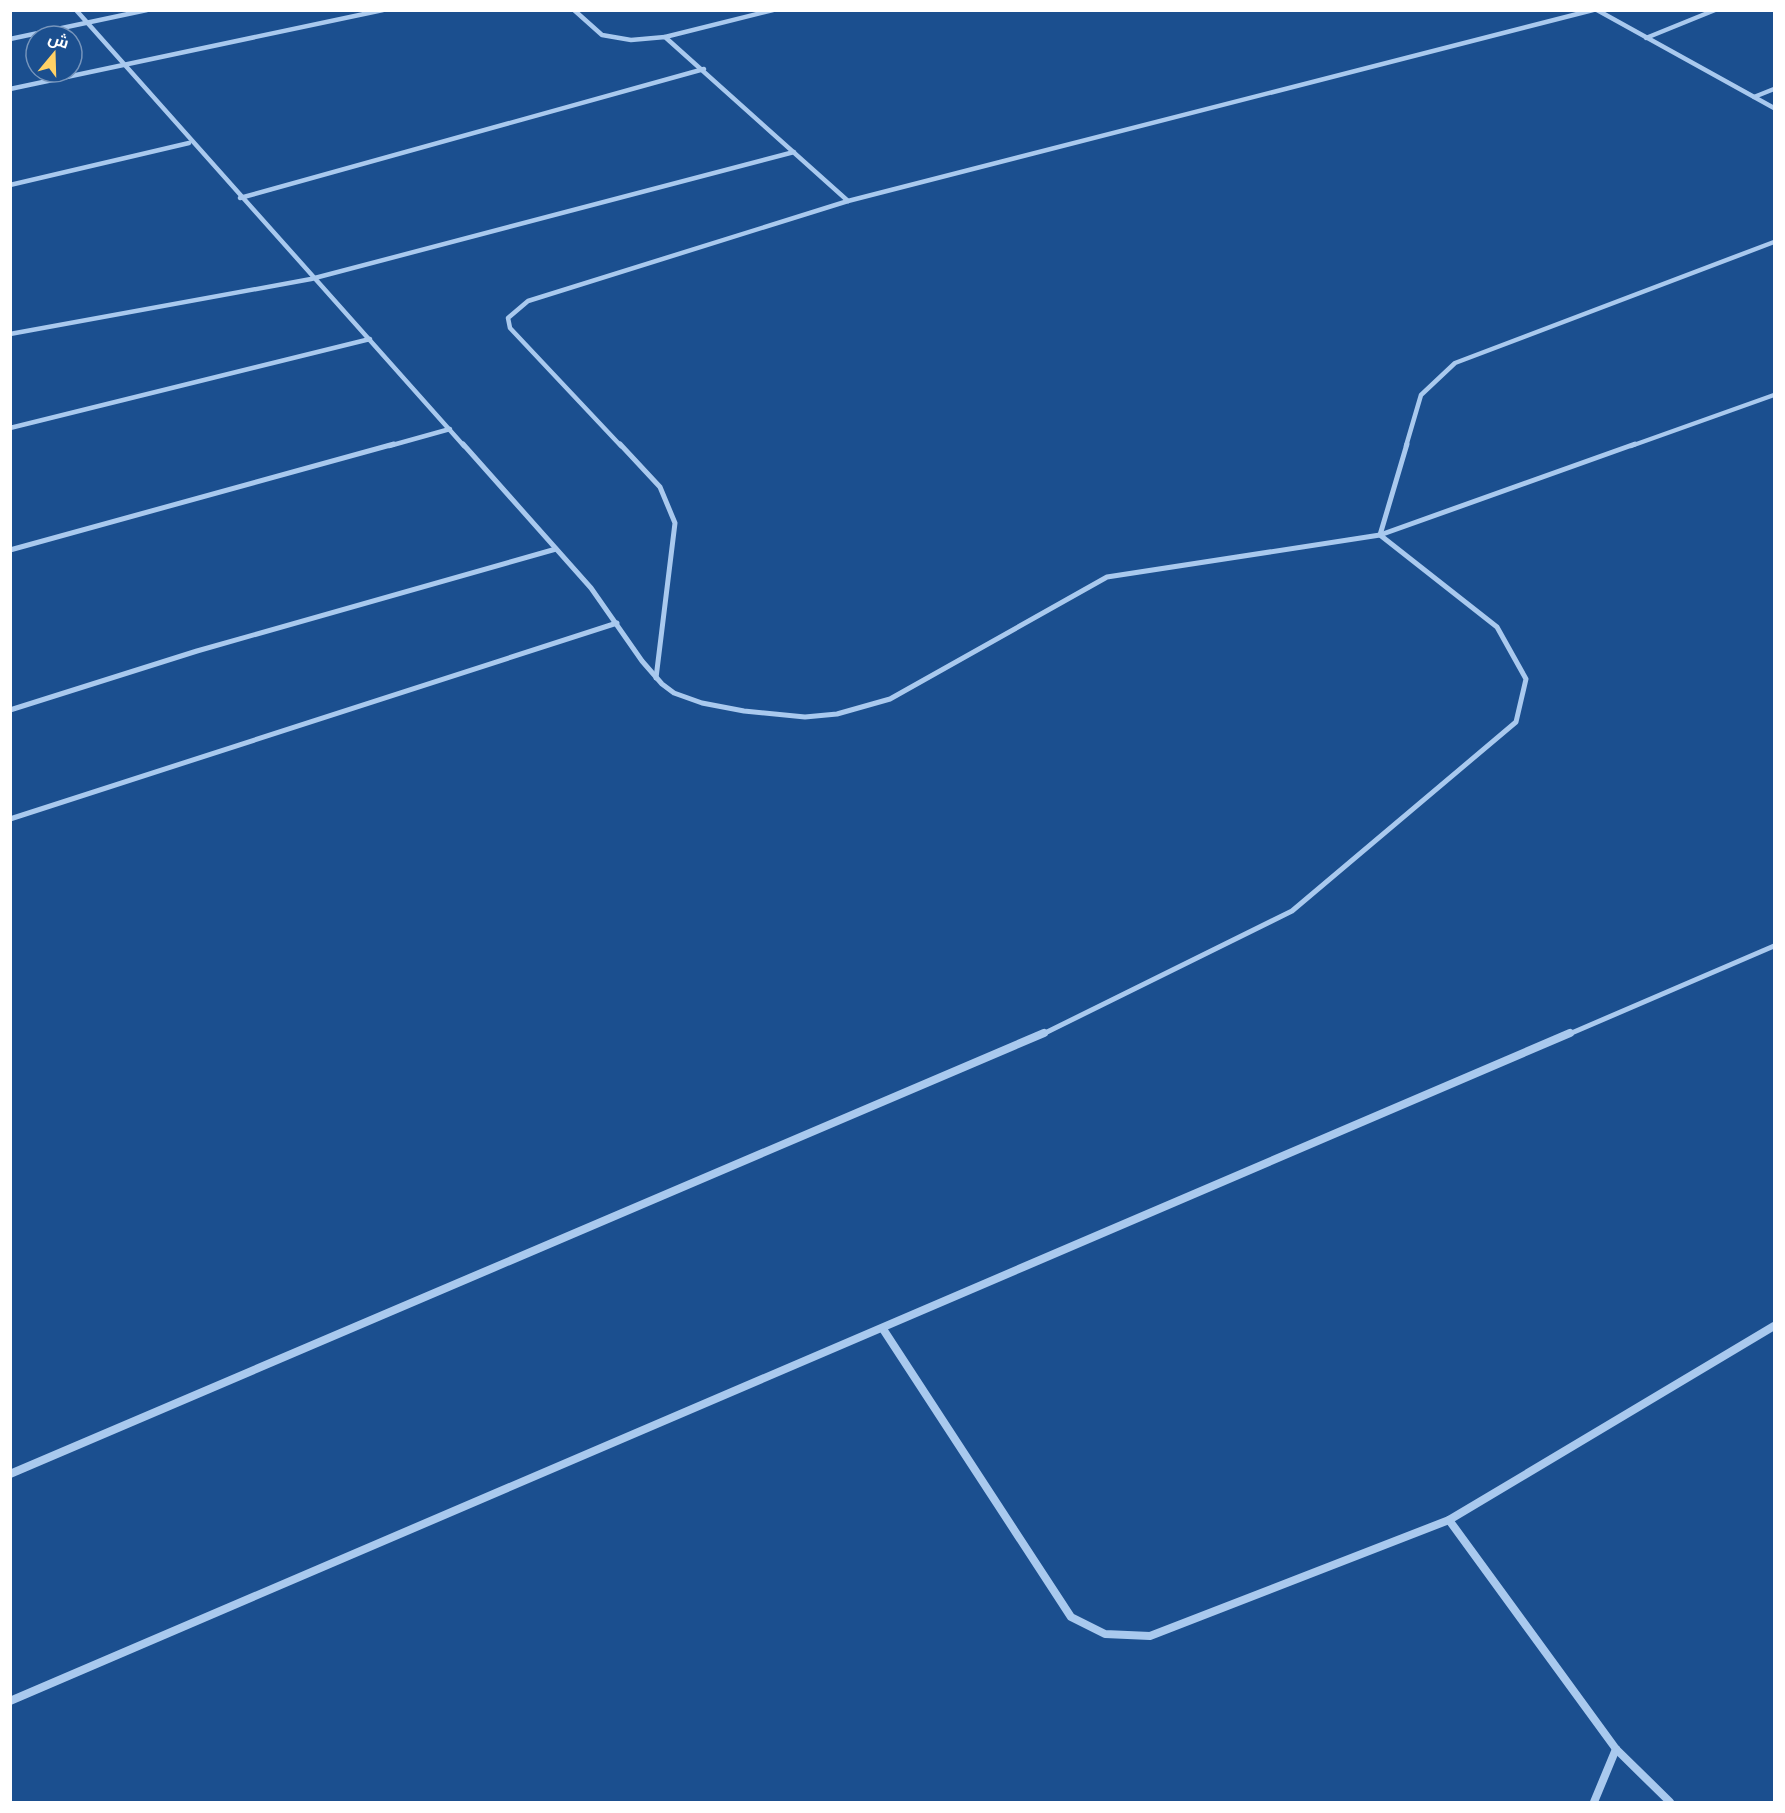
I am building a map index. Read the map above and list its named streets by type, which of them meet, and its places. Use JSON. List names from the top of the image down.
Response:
{
  "north": "top"
}
